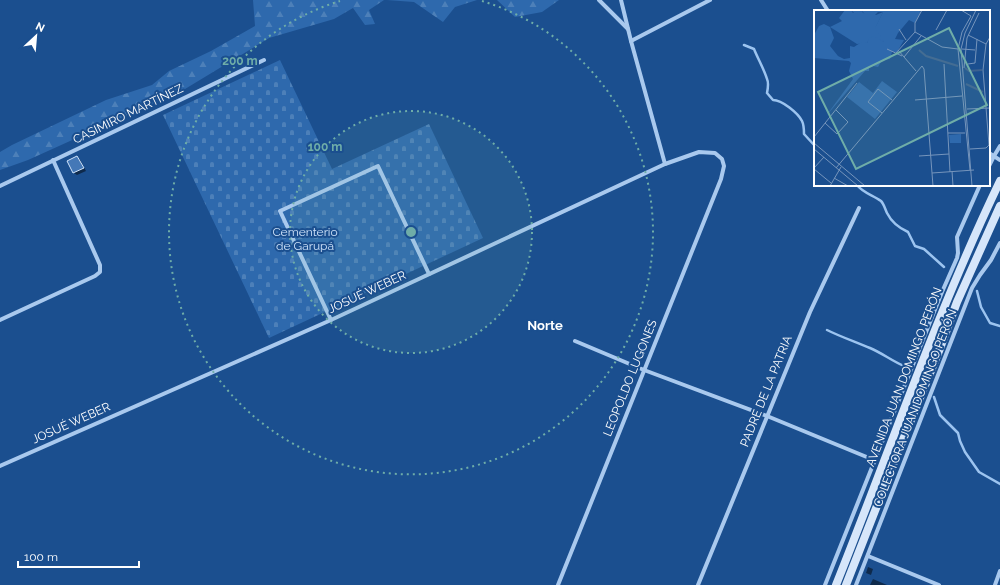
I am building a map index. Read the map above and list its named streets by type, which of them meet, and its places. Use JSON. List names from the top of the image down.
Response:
{
  "streets": {
    "main road": ["AVENIDA JUAN DOMINGO PERÓN"],
    "street": [
      "CASIMIRO MARTÍNEZ",
      "JOSUÉ WEBER",
      "LEOPOLDO LUGONES",
      "PADRE DE LA PATRIA",
      "COLECTORA JUAN DOMINGO PERÓN"
    ]
  },
  "crossings": [
    ["JOSUÉ WEBER", "LEOPOLDO LUGONES"]
  ],
  "districts": ["Norte"],
  "parks": ["Cementerio de Garupá"],
  "scale_bar": "100 m",
  "north": "top right",
  "rings": ["200 m", "100 m"]
}
